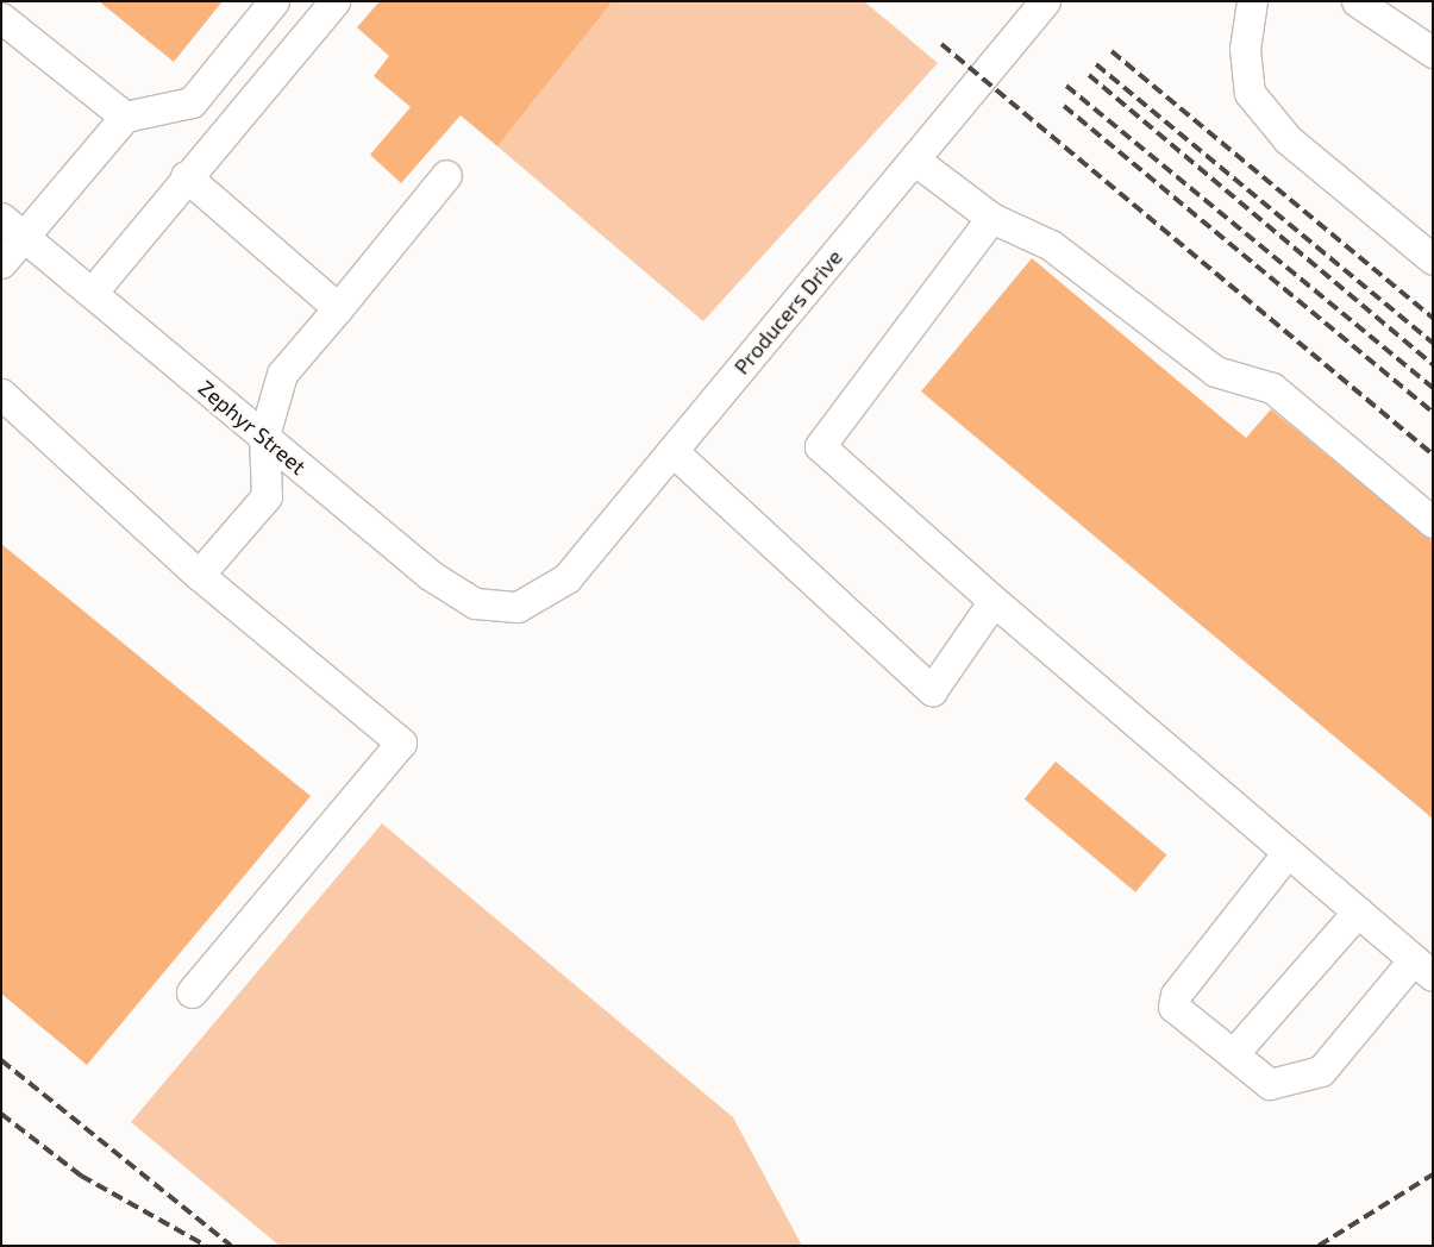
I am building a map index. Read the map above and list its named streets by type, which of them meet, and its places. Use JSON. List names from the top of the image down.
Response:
{
  "streets": {
    "street": ["Producers Drive", "Zephyr Street"]
  },
  "crossings": [
    ["Producers Drive", "Zephyr Street"]
  ]
}
